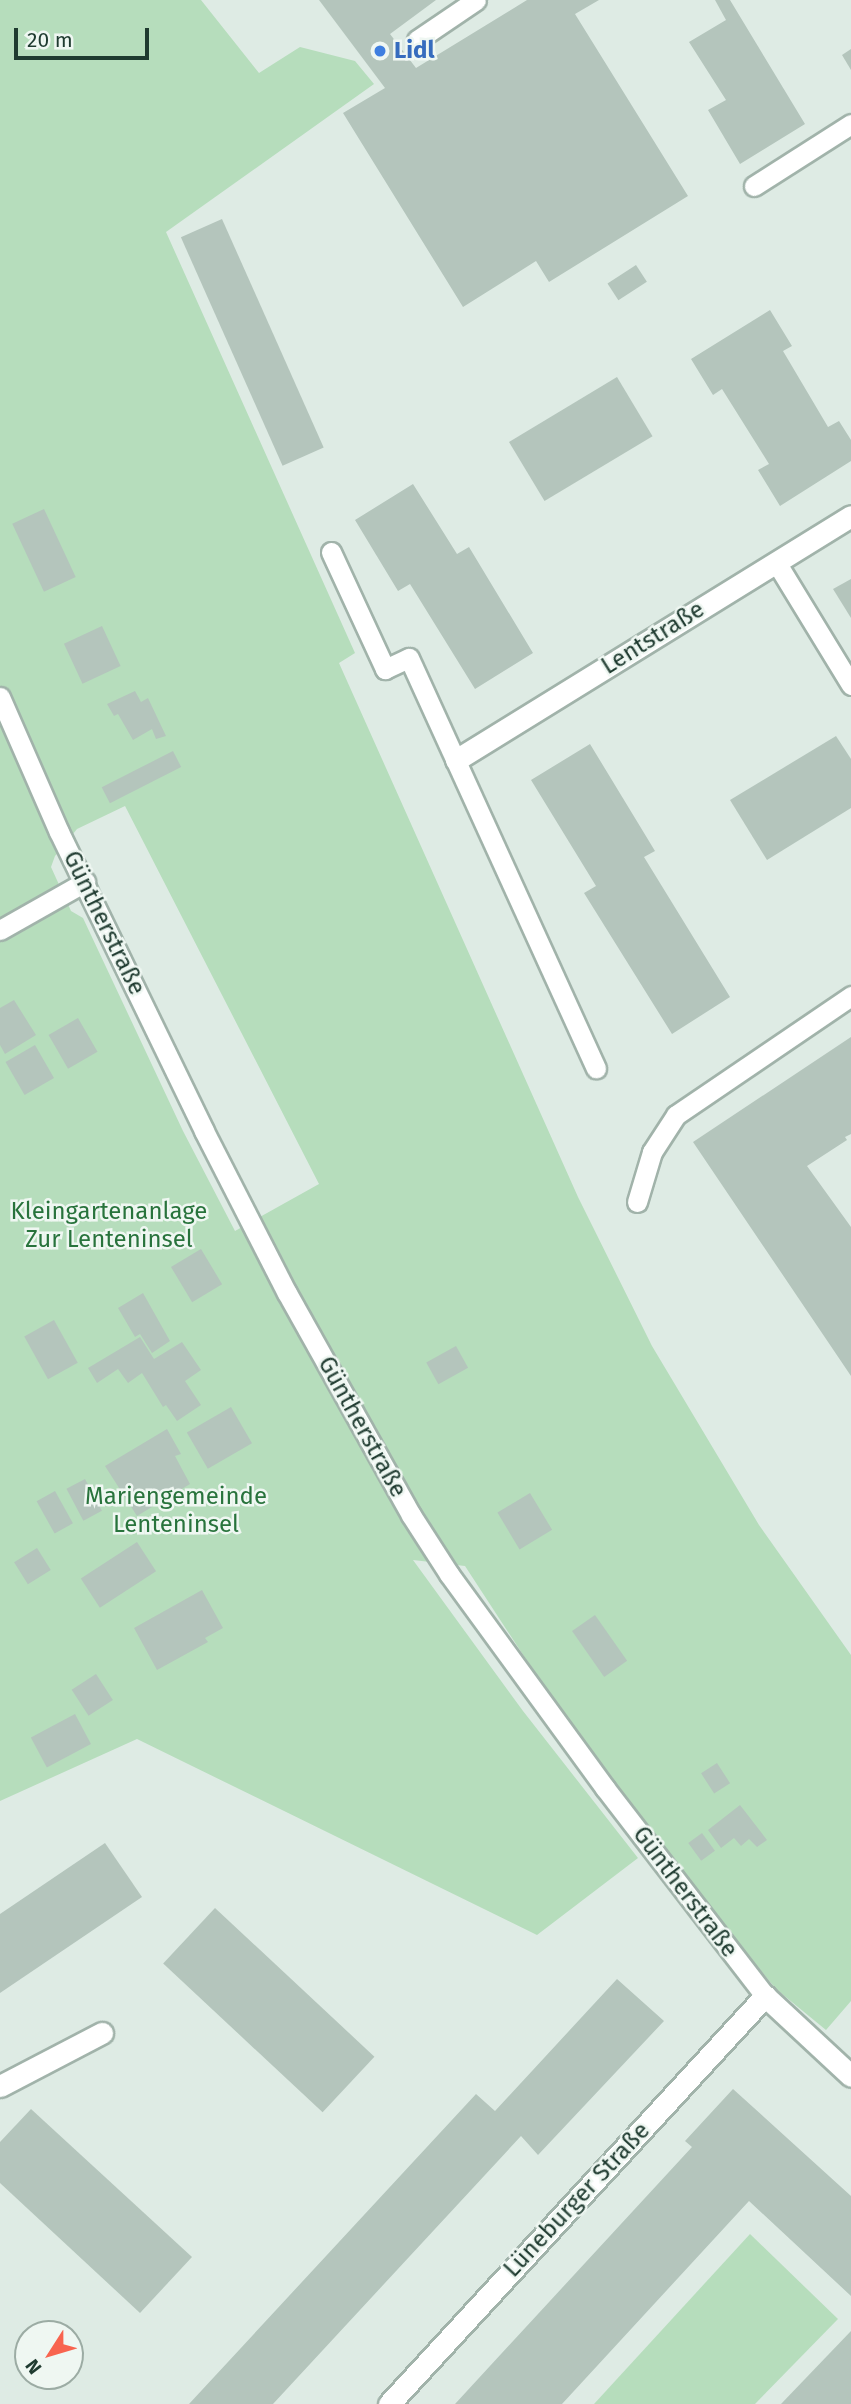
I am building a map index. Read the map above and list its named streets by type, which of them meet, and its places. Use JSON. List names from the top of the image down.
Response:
{
  "streets": {
    "street": ["Lentstraße", "Güntherstraße", "Lüneburger Straße"]
  },
  "crossings": [
    ["Güntherstraße", "Lüneburger Straße"]
  ],
  "parks": ["Kleingartenanlage Zur Lenteninsel", "Mariengemeinde Lenteninsel"],
  "places": ["Lidl"],
  "scale_bar": "20 m",
  "north": "bottom left"
}
